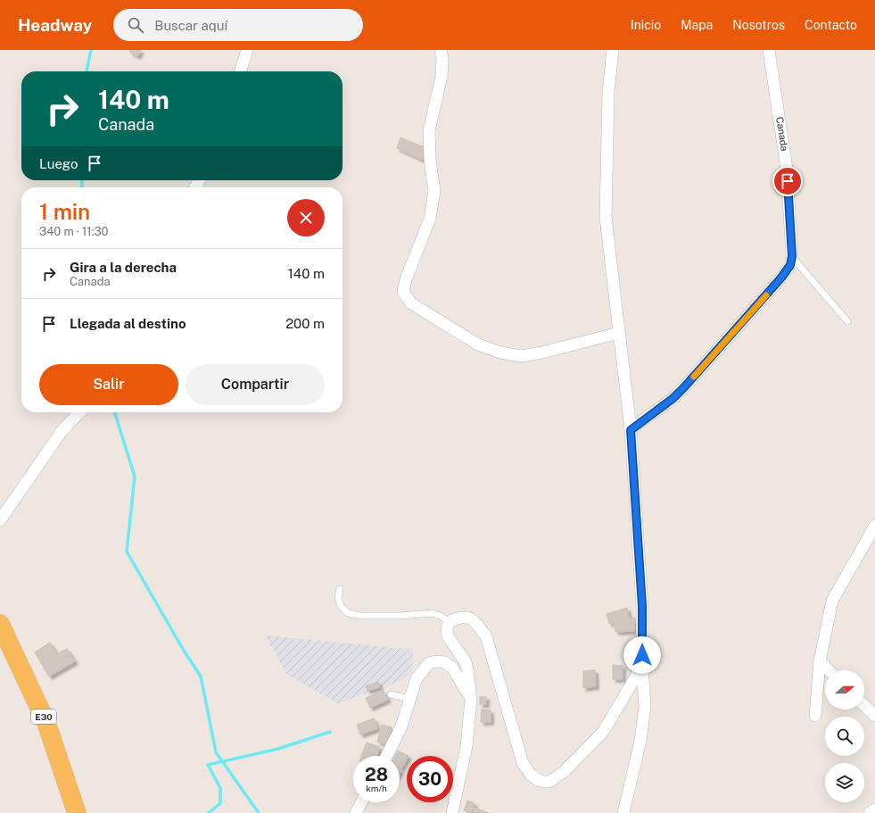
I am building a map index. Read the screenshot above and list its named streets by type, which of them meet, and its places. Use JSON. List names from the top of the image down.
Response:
{
  "streets": {
    "main road": ["E30"],
    "street": ["Canada"]
  },
  "north": "right",
  "page": {
    "header": "Headway",
    "search": "Buscar aquí",
    "nav": [
      "Inicio",
      "Mapa",
      "Nosotros",
      "Contacto"
    ],
    "turn": ["140 m", "Canada"],
    "then": "Luego",
    "heading": ["1 min", "340 m · 11:30"],
    "list": [
      {
        "name": "Gira a la derecha",
        "note": "Canada",
        "value": "140 m"
      },
      {
        "name": "Llegada al destino",
        "value": "200 m"
      }
    ],
    "buttons": ["Salir", "Compartir"],
    "speed": "28 km/h",
    "limit": "30"
  }
}
